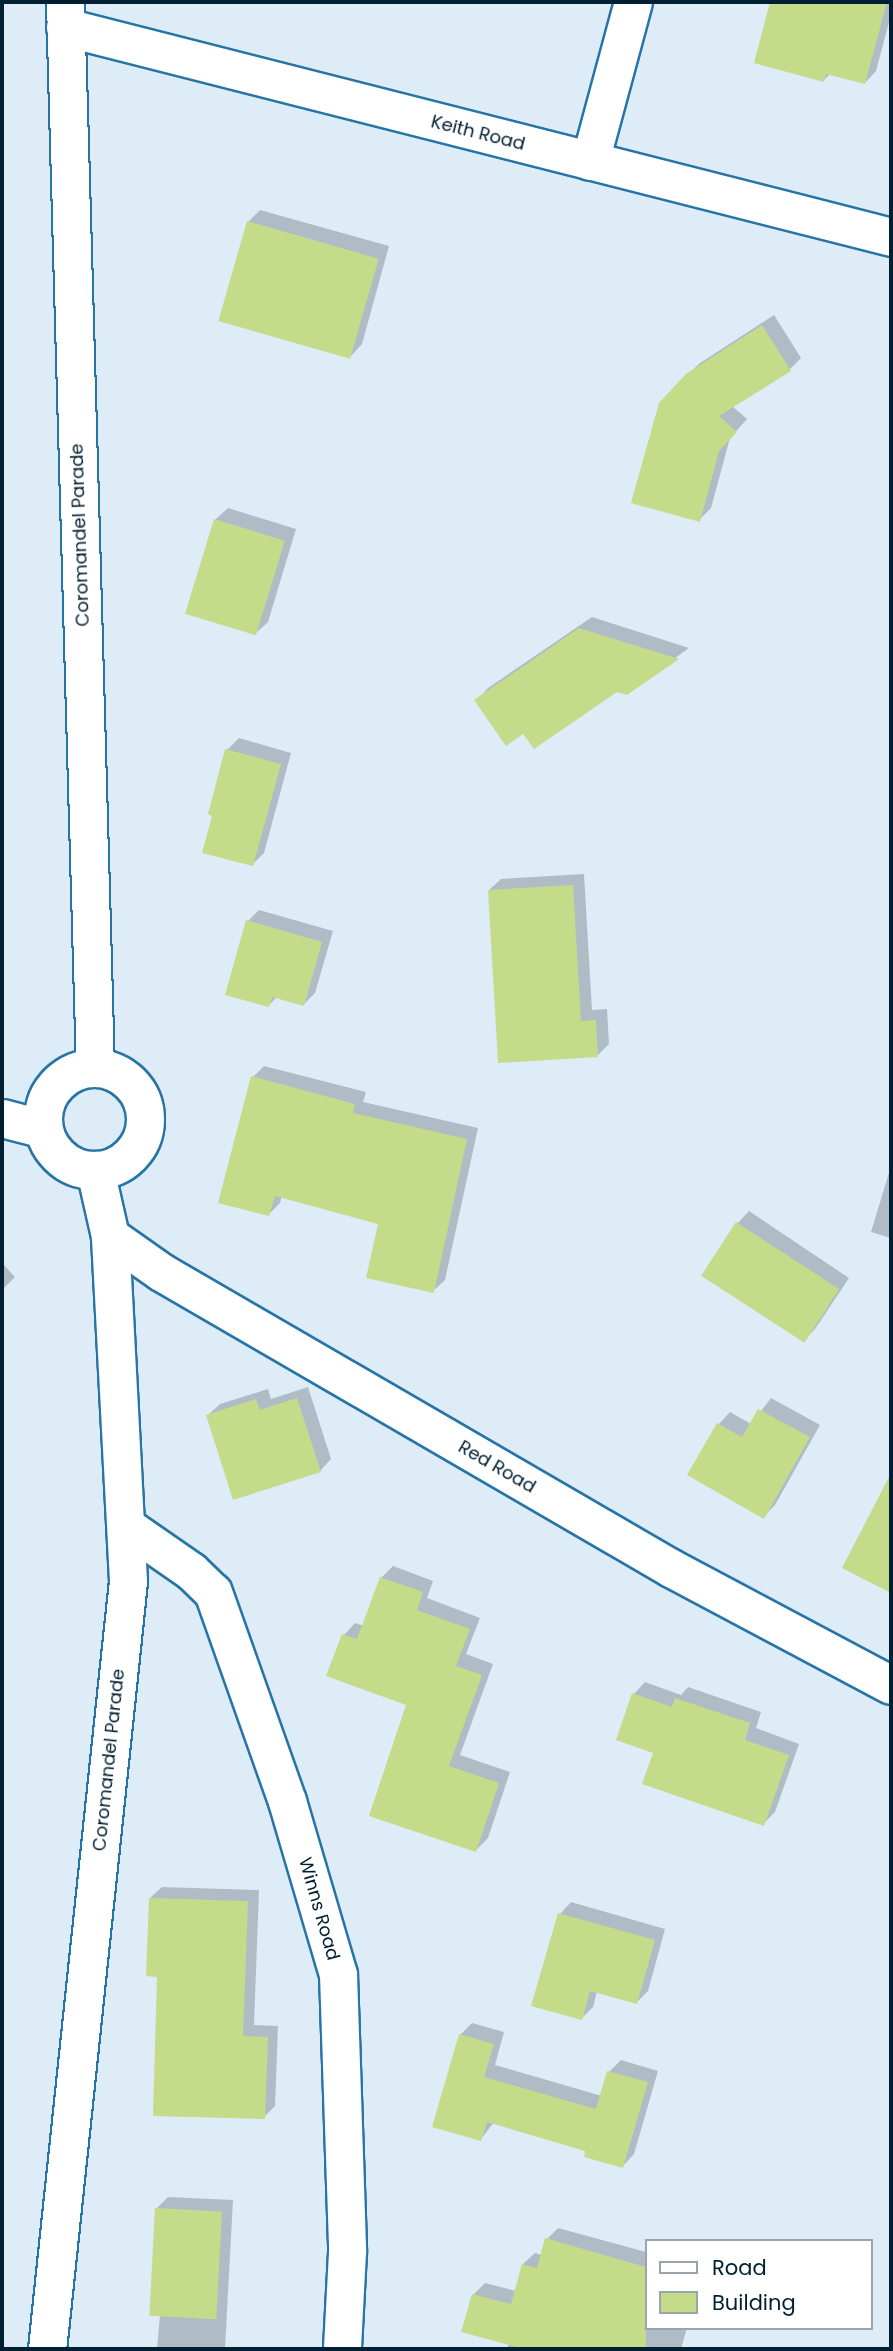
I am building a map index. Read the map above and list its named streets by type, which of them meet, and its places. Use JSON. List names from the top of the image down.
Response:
{
  "streets": {
    "street": [
      "Keith Road",
      "Coromandel Parade",
      "Red Road",
      "Winns Road"
    ]
  },
  "crossings": [
    ["Keith Road", "Coromandel Parade"],
    ["Coromandel Parade", "Red Road"],
    ["Coromandel Parade", "Winns Road"]
  ],
  "legend": ["Road", "Building"]
}
